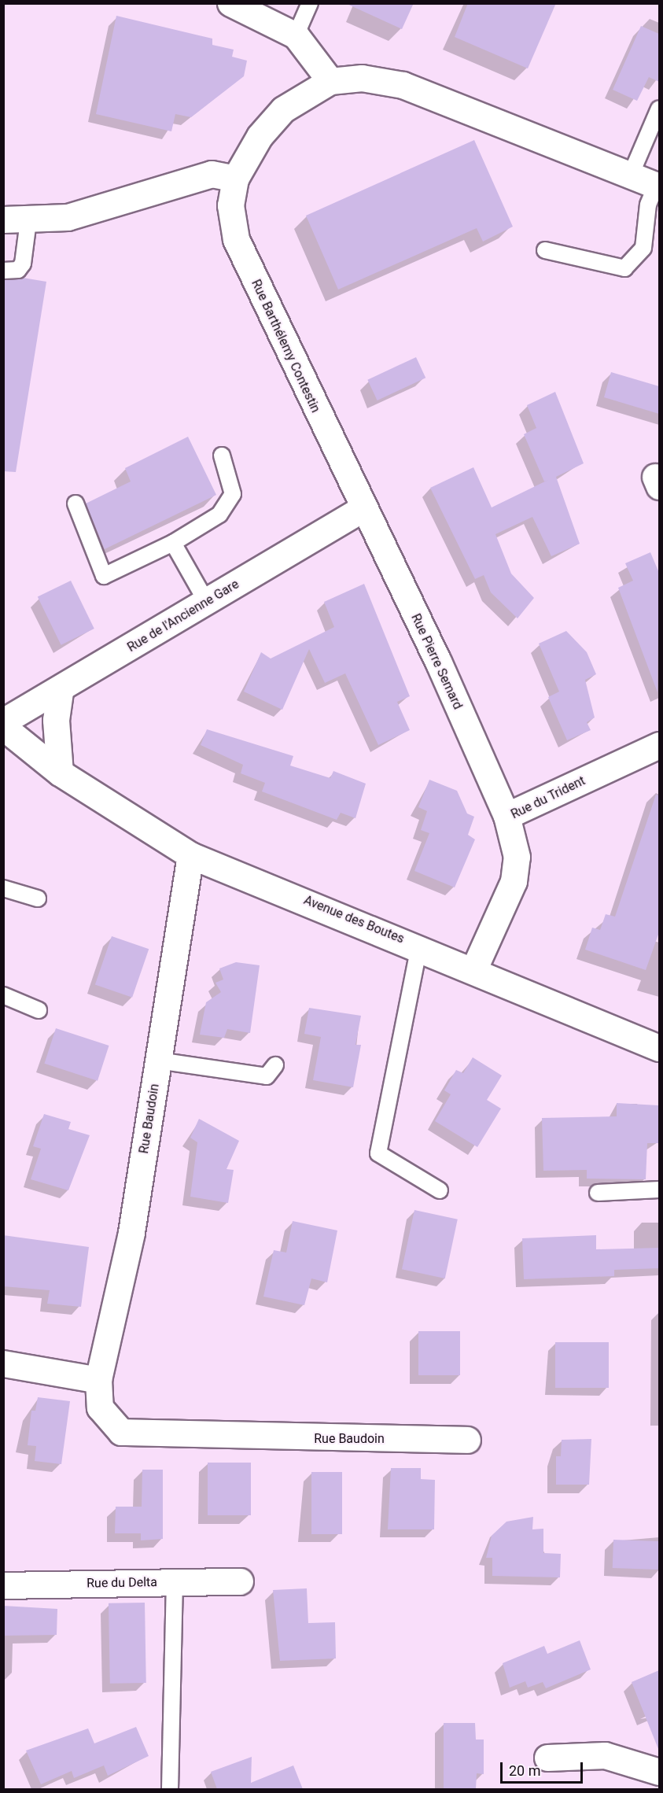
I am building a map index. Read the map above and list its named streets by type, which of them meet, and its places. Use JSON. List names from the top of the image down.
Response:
{
  "streets": {
    "street": [
      "Rue Barthélemy Contestin",
      "Rue de l'Ancienne Gare",
      "Rue Pierre Semard",
      "Rue du Trident",
      "Avenue des Boutes",
      "Rue Baudoin",
      "Rue du Delta"
    ]
  },
  "crossings": [
    ["Rue Barthélemy Contestin", "Rue de l'Ancienne Gare"],
    ["Rue Barthélemy Contestin", "Rue Pierre Semard"],
    ["Rue de l'Ancienne Gare", "Rue Pierre Semard"],
    ["Rue Pierre Semard", "Rue du Trident"],
    ["Rue du Trident", "Avenue des Boutes"],
    ["Avenue des Boutes", "Rue Baudoin"]
  ],
  "scale_bar": "20 m"
}
